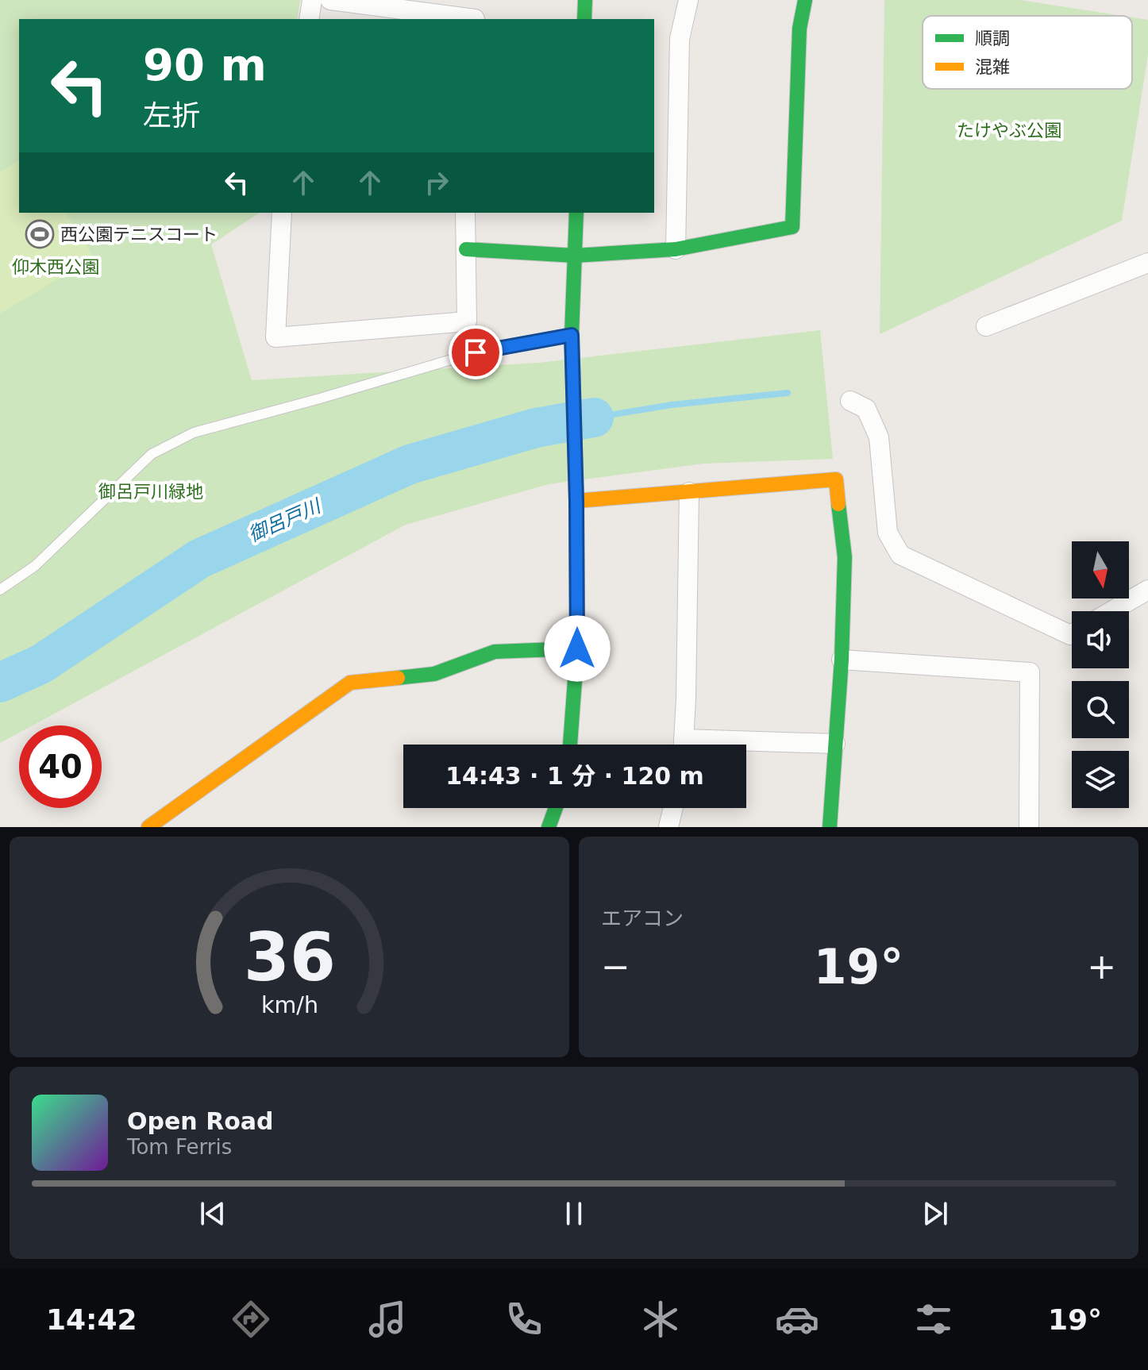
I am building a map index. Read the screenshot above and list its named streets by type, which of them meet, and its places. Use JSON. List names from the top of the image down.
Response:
{
  "water": ["御呂戸川"],
  "parks": ["たけやぶ公園", "仰木西公園", "御呂戸川緑地"],
  "places": {
    "sports": ["西公園テニスコート"]
  },
  "legend": ["順調", "混雑"],
  "north": "bottom",
  "page": {
    "turn": ["90 m", "左折"],
    "limit": "40",
    "trip": "14:43 · 1 分 · 120 m",
    "tile": "エアコン",
    "heat": ["−", "19°", "+"],
    "song": ["Open Road", "Tom Ferris"],
    "tabs": ["14:42", "19°"],
    "gauge": ["36", "km/h"]
  }
}
